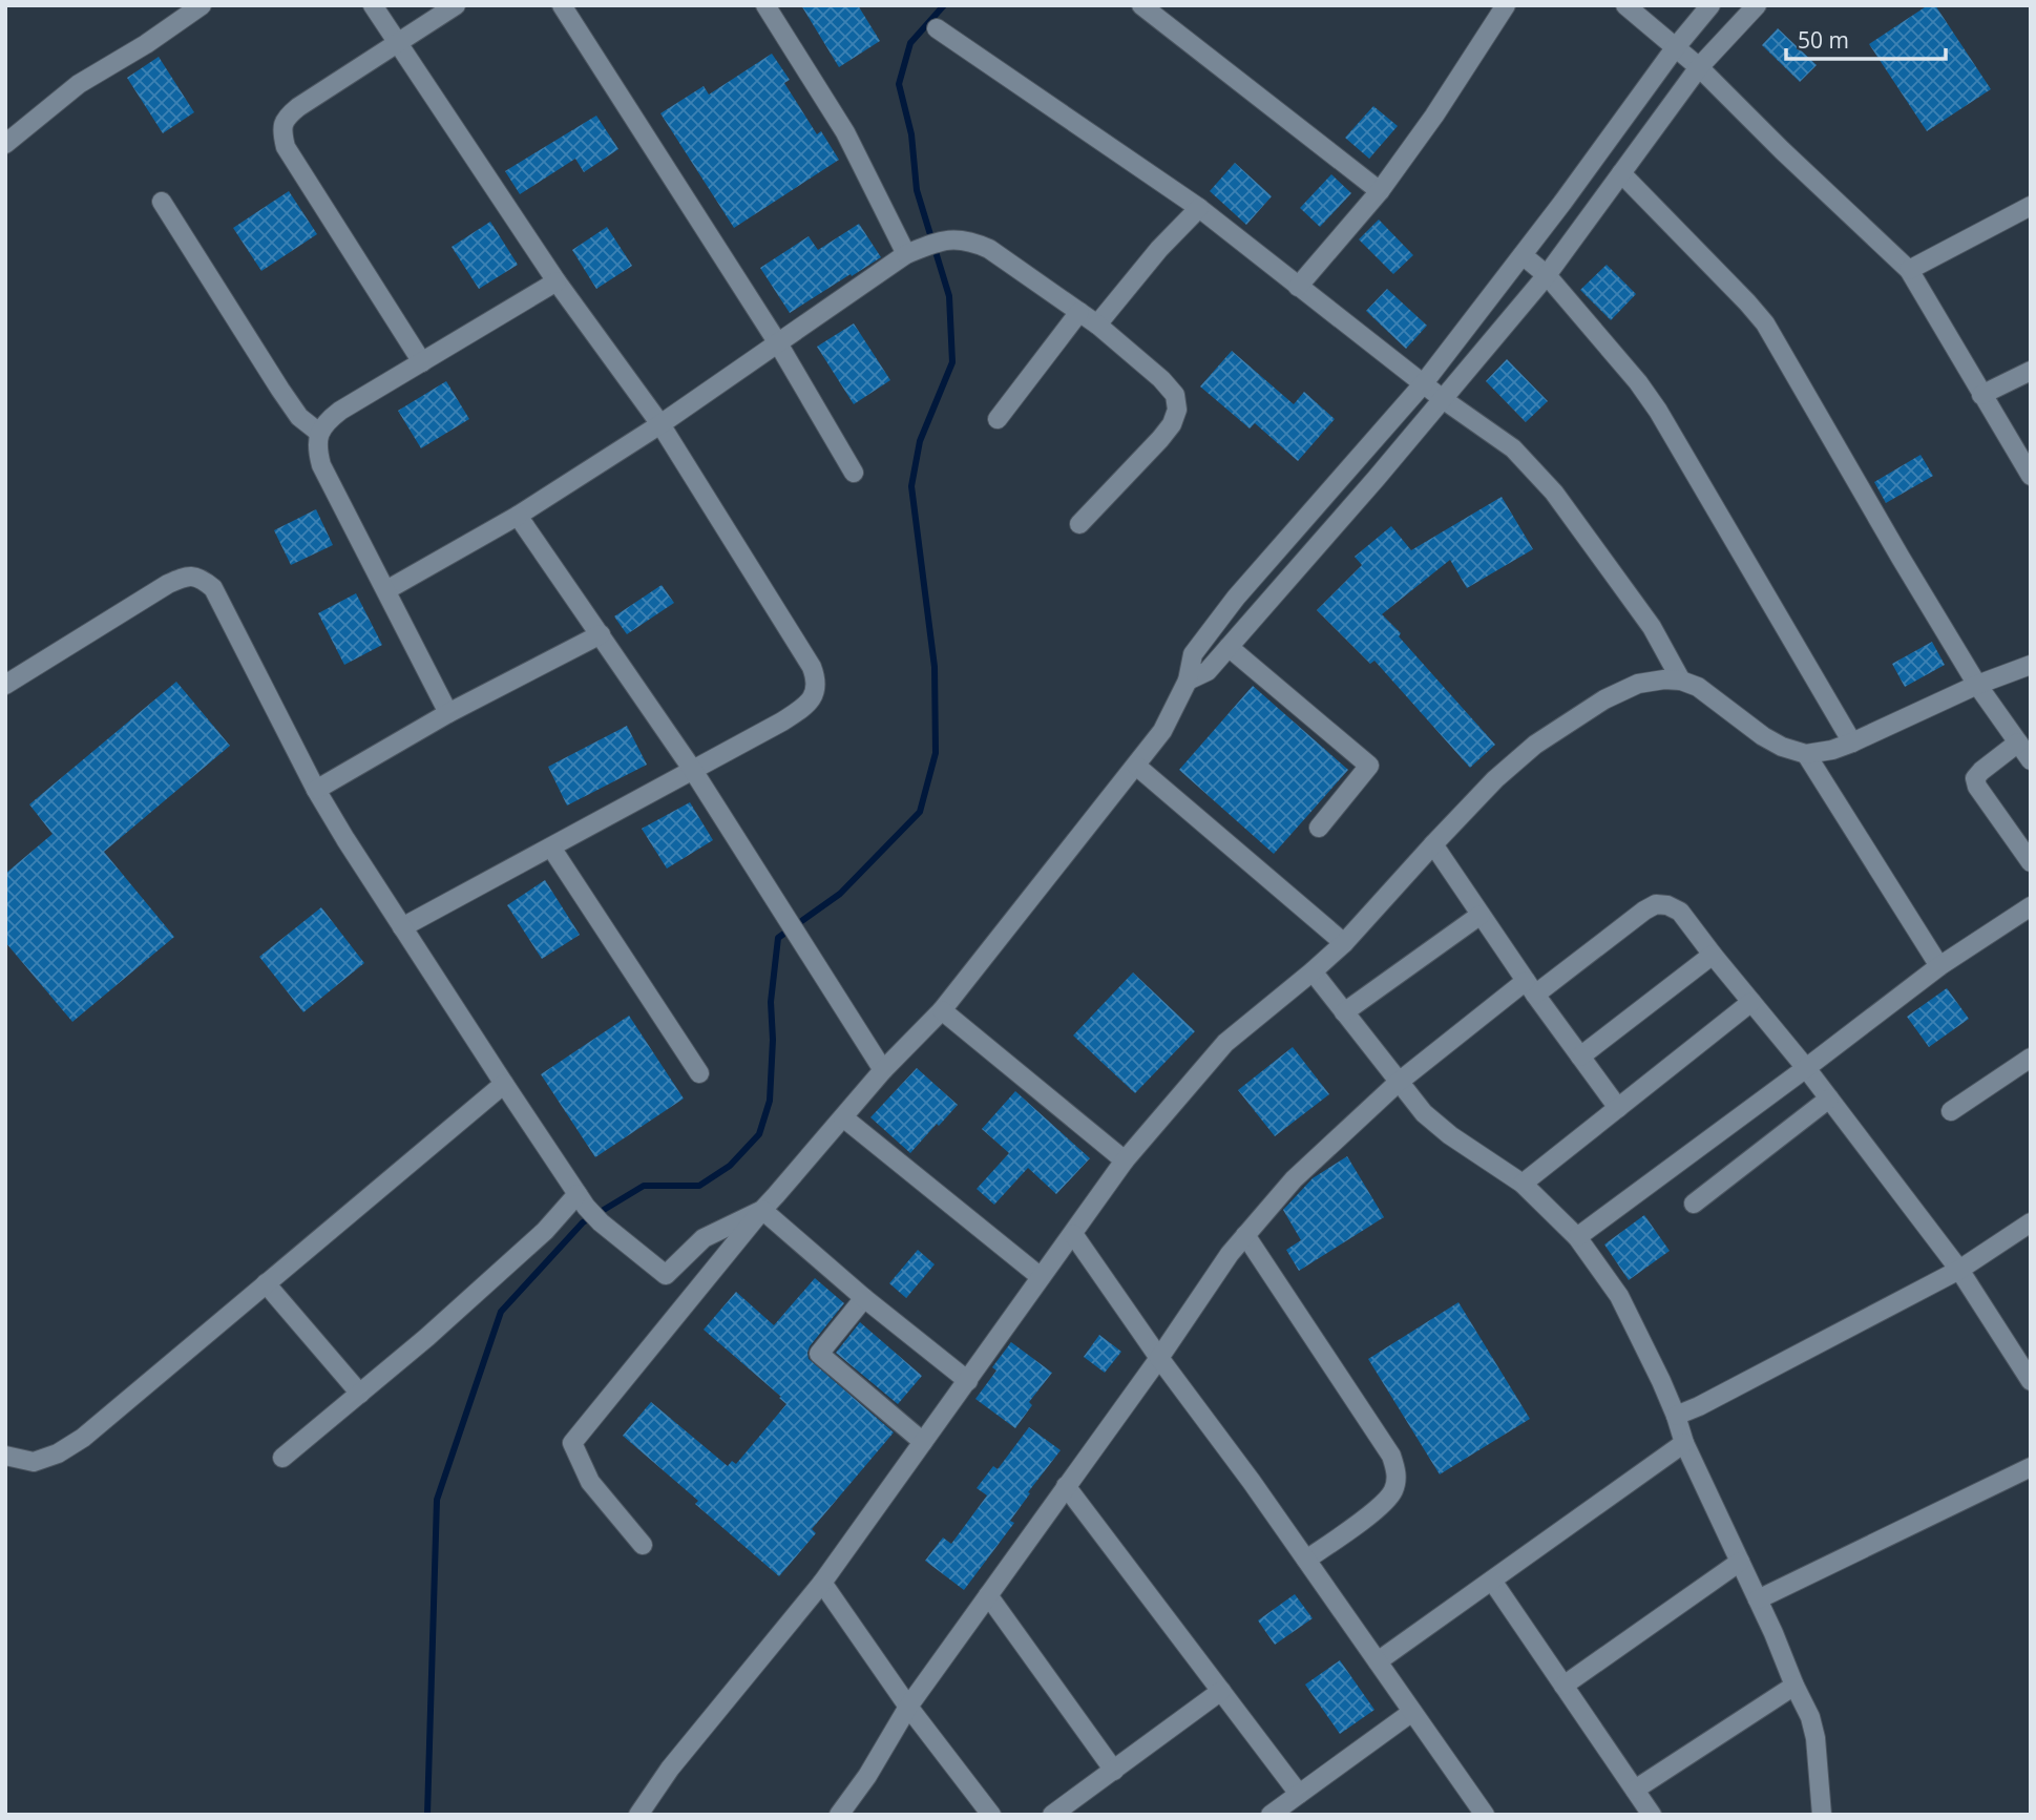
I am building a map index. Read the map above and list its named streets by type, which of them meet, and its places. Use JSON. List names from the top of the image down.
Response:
{
  "scale_bar": "50 m"
}
